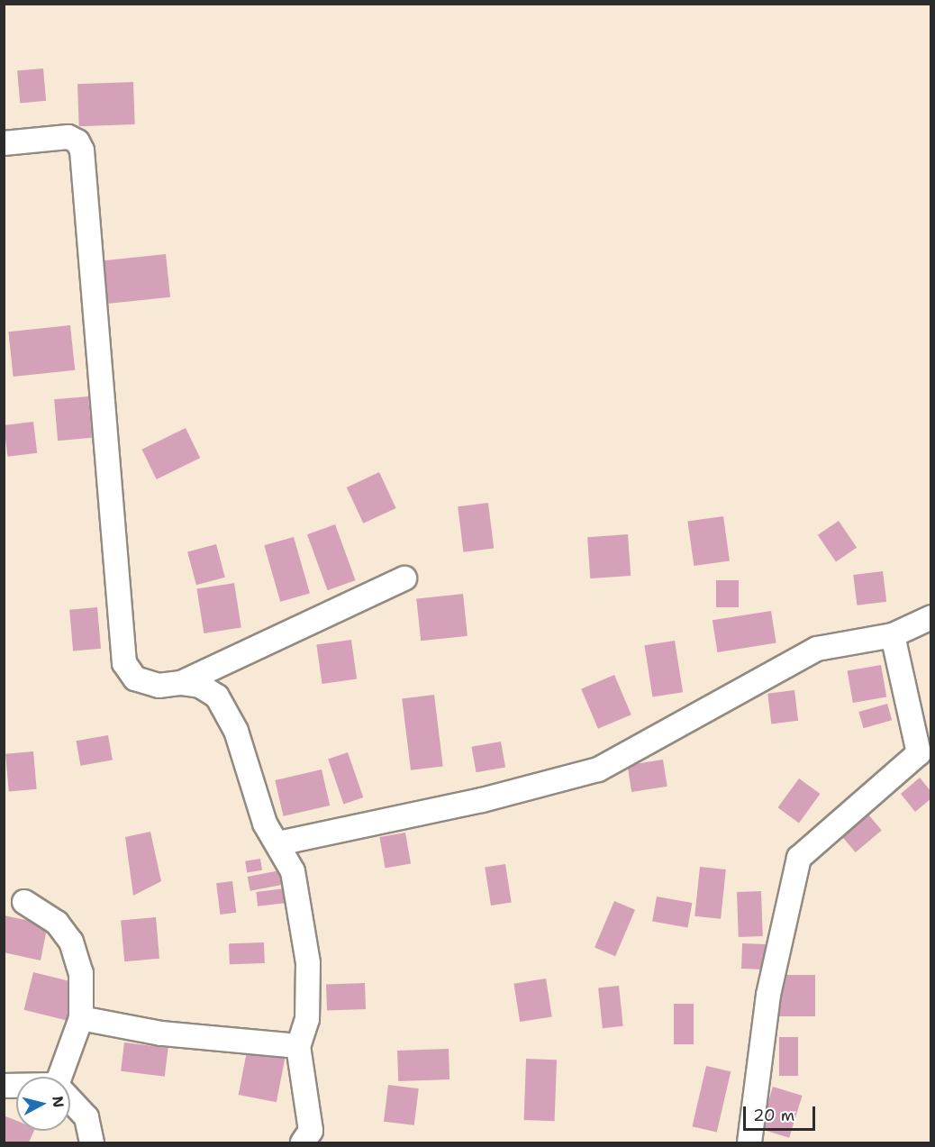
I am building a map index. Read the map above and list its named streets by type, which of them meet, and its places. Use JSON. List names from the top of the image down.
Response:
{
  "scale_bar": "20 m",
  "north": "right"
}
